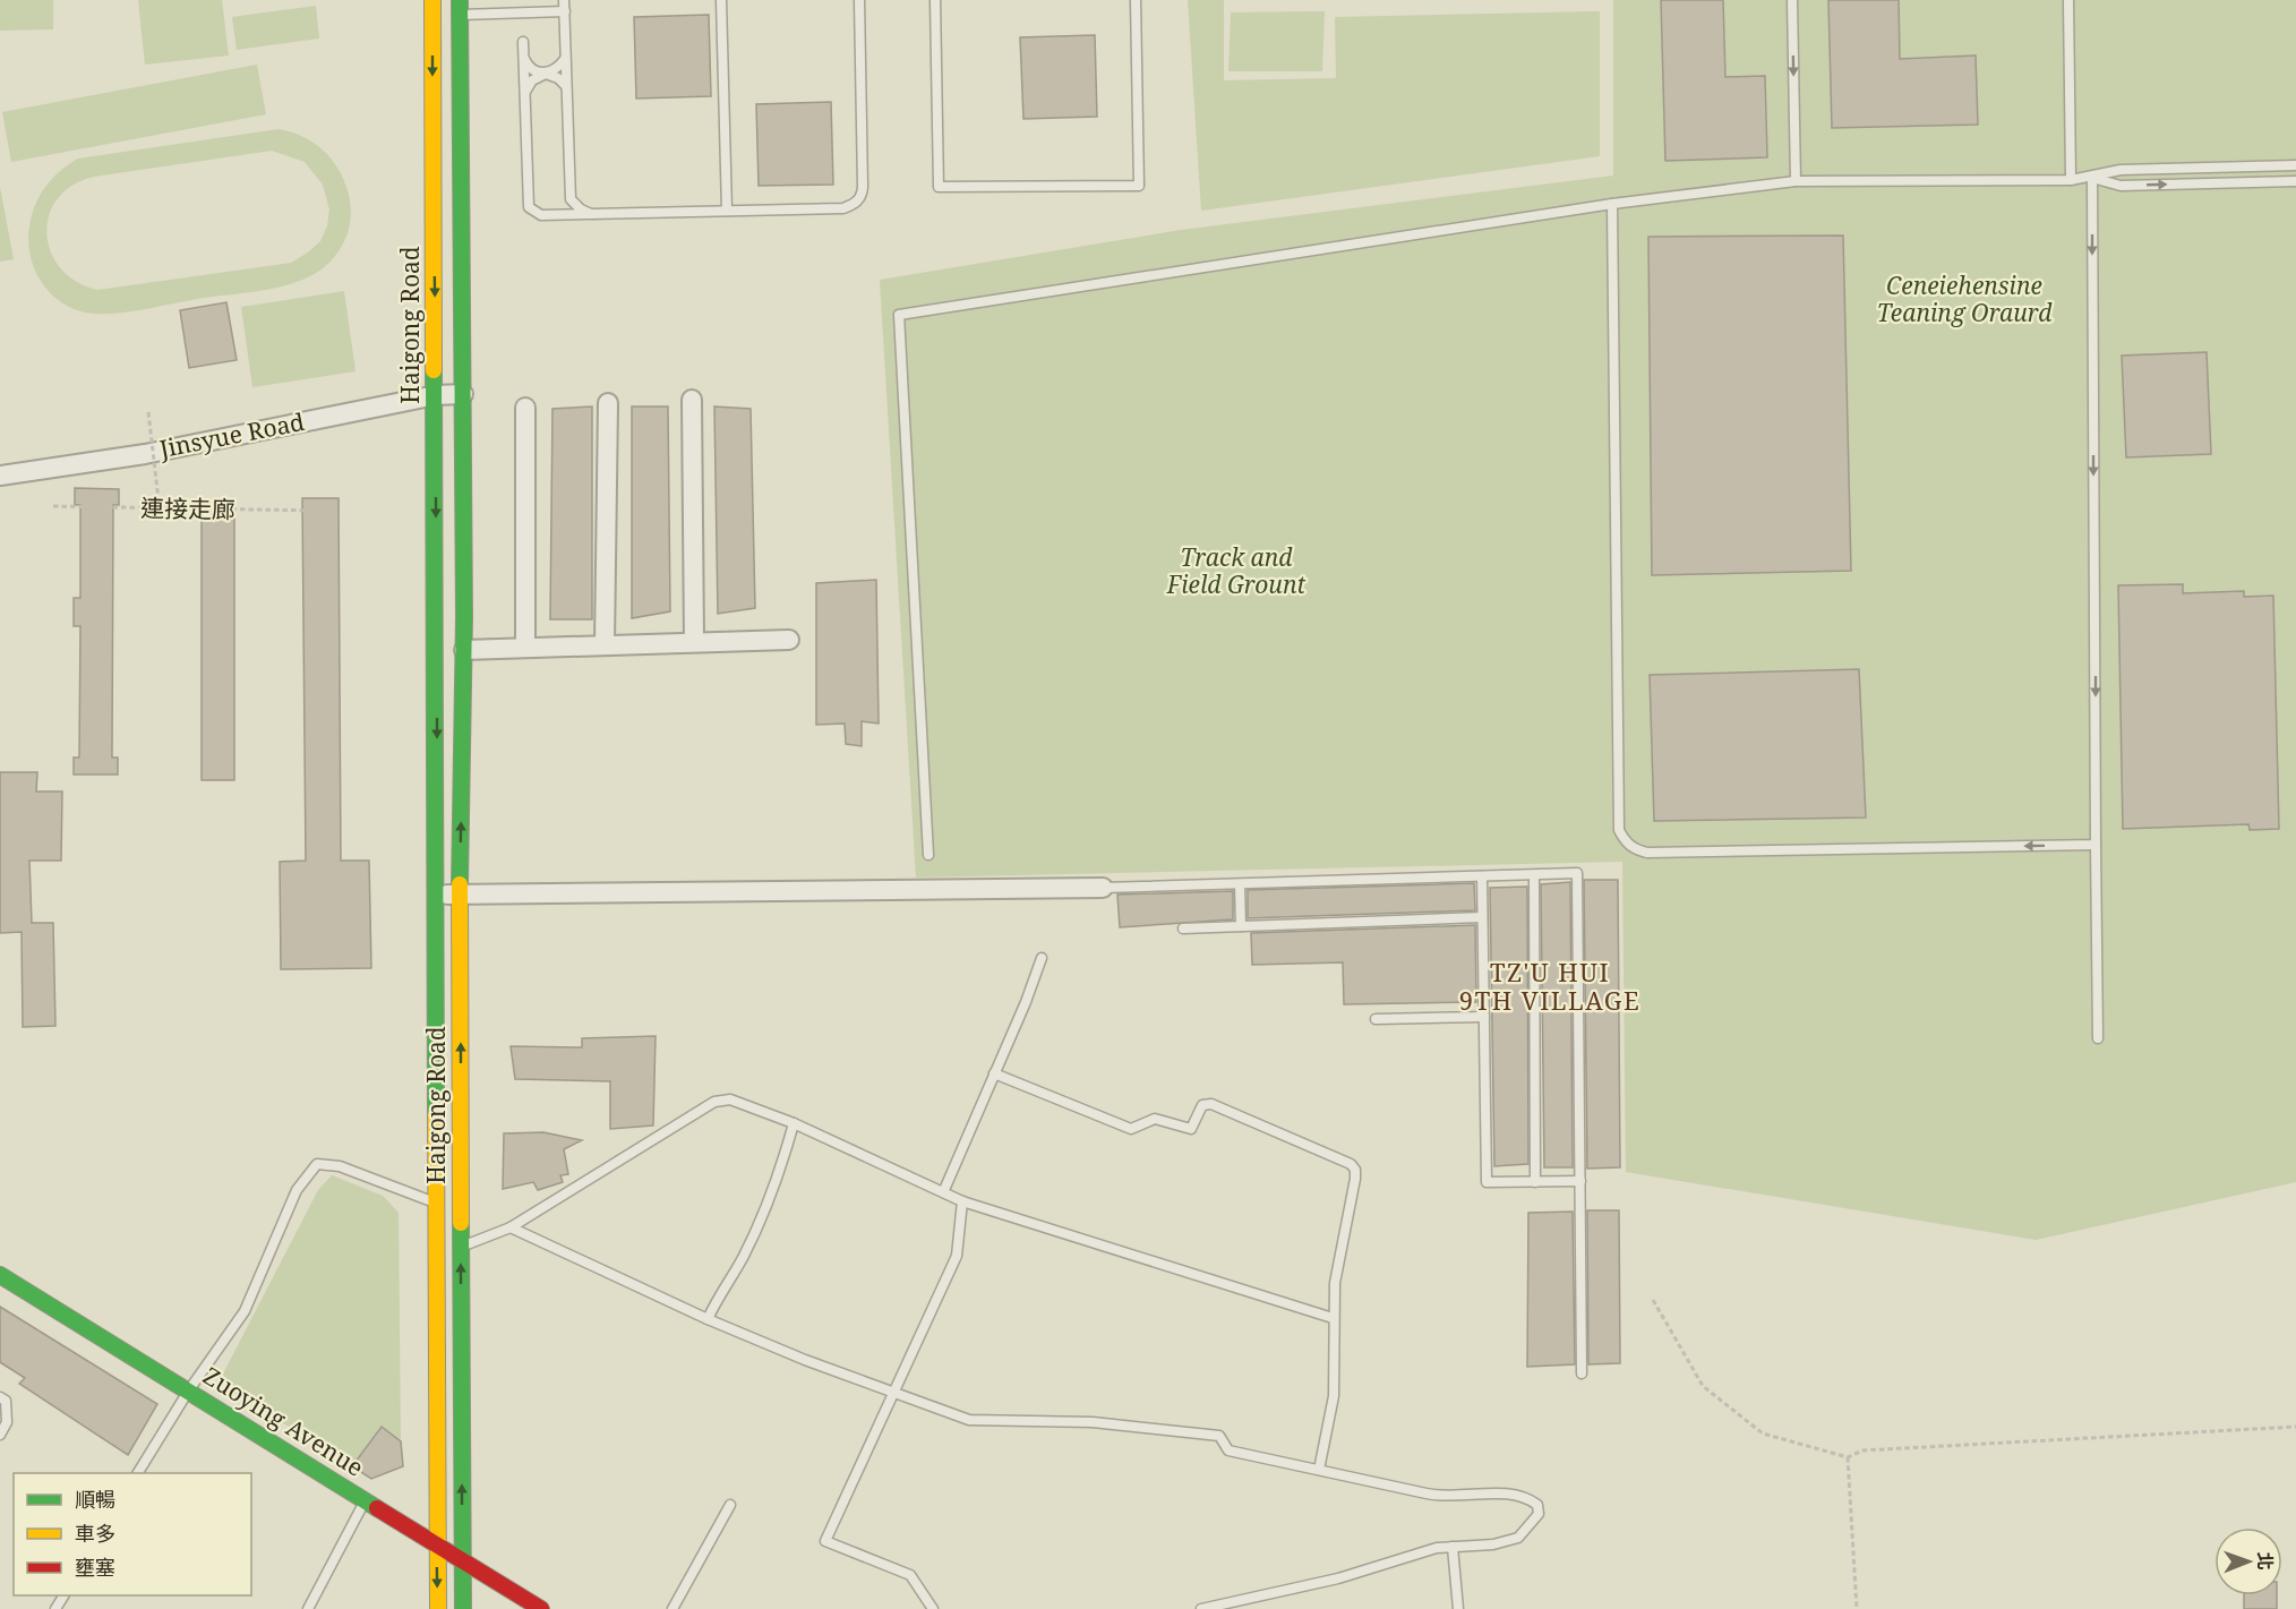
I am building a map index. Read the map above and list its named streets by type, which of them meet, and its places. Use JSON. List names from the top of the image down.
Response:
{
  "streets": {
    "street": ["Haigong Road", "Jinsyue Road", "Zuoying Avenue"],
    "path": ["連接走廊"]
  },
  "crossings": [
    ["Haigong Road", "Jinsyue Road"],
    ["Haigong Road", "Zuoying Avenue"]
  ],
  "districts": ["TZ'U HUI 9TH VILLAGE"],
  "parks": ["Ceneiehensine Teaning Oraurd", "Track and Field Grount"],
  "legend": ["順暢", "車多", "壅塞"],
  "north": "right"
}
